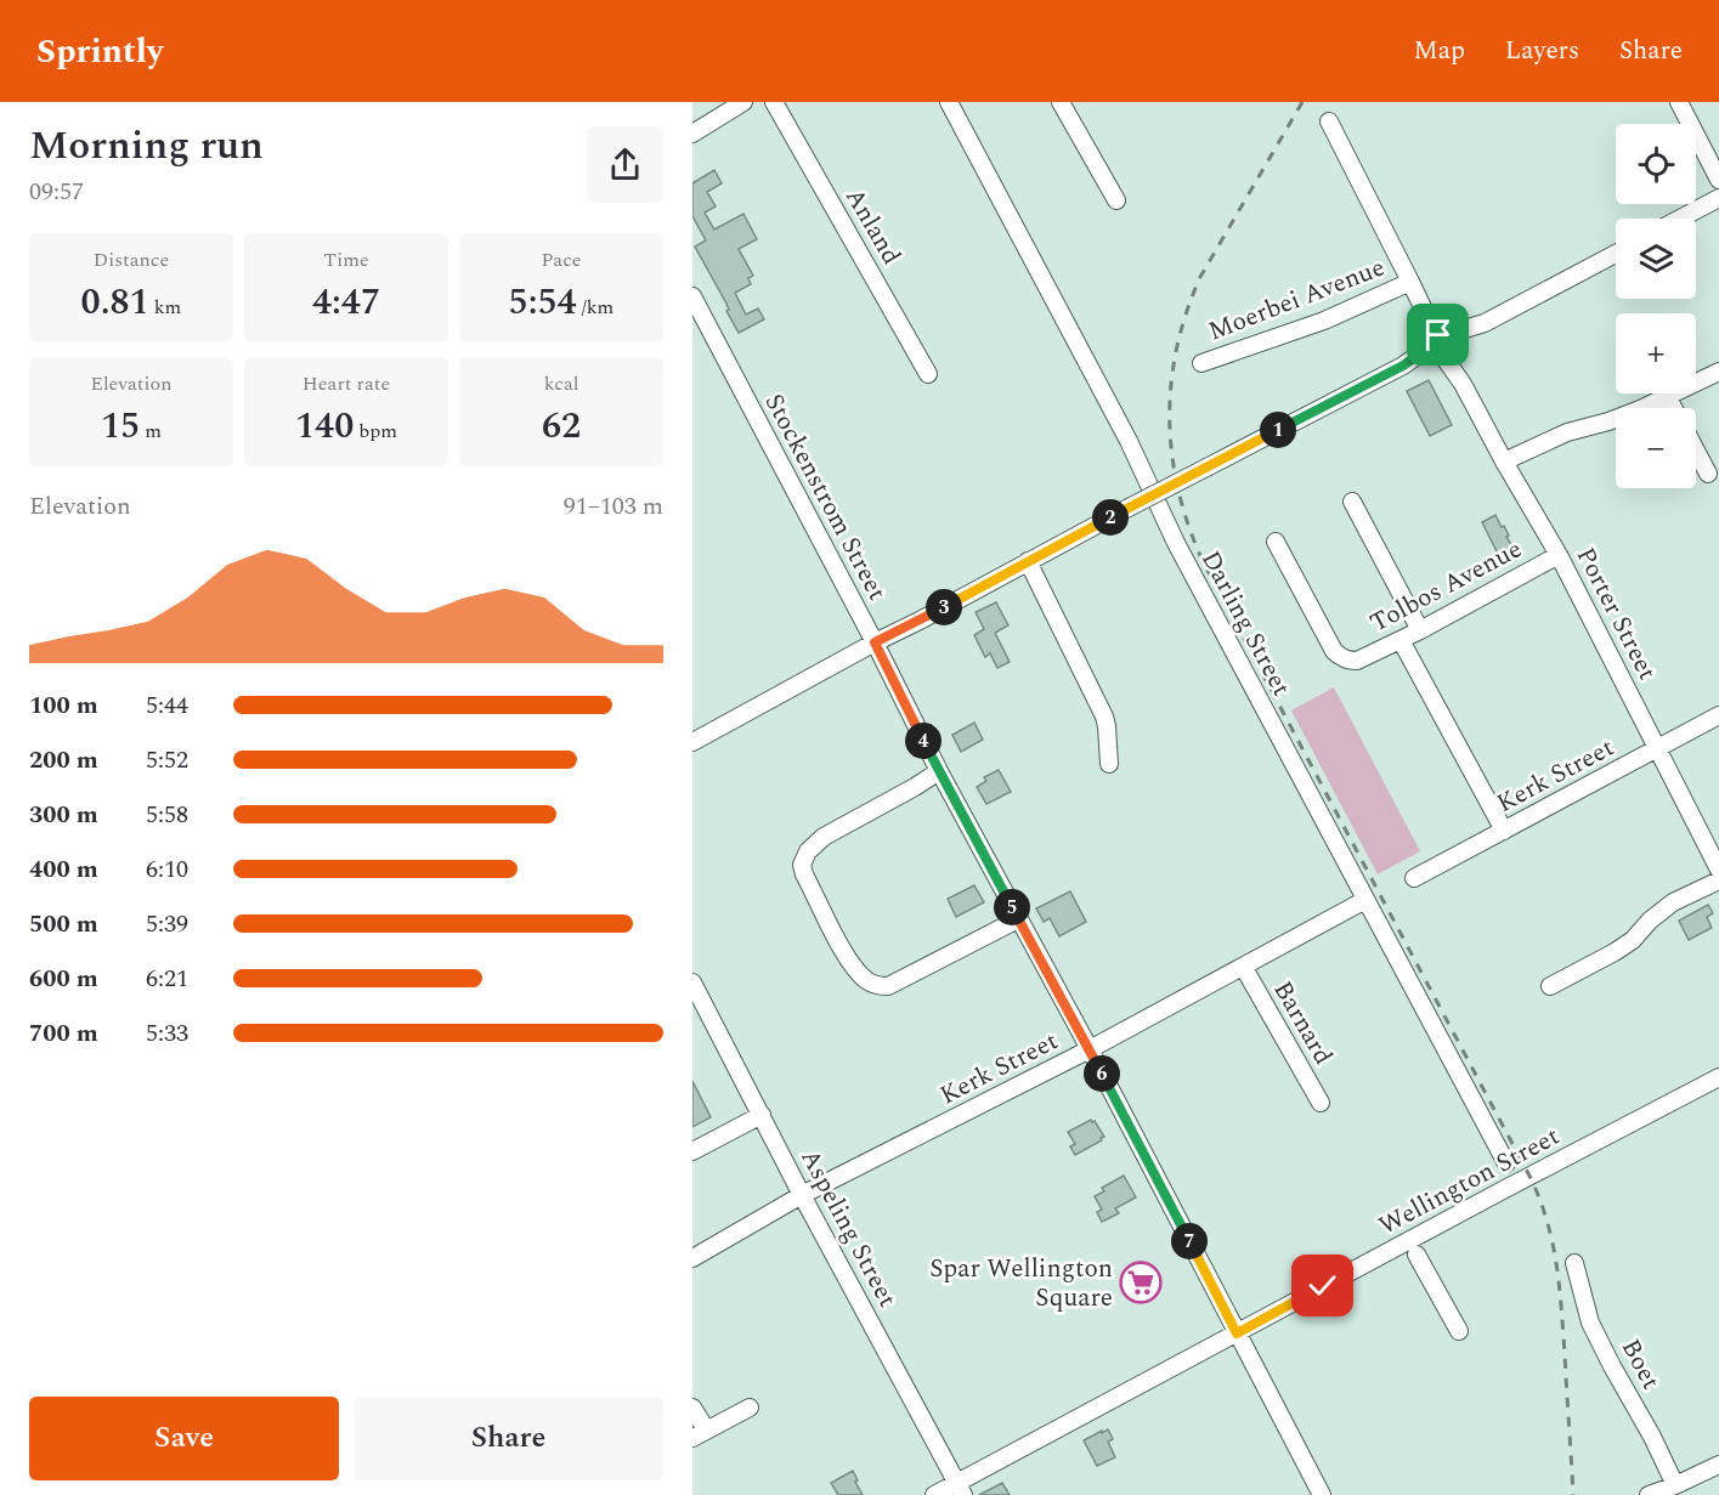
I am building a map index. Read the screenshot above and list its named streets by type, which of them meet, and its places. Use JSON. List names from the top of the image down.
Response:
{
  "streets": {
    "street": [
      "Anland",
      "Moerbei Avenue",
      "Stockenstrom Street",
      "Tolbos Avenue",
      "Porter Street",
      "Darling Street",
      "Kerk Street",
      "Barnard",
      "Wellington Street",
      "Aspeling Street",
      "Boet"
    ]
  },
  "crossings": [
    ["Moerbei Avenue", "Porter Street"],
    ["Stockenstrom Street", "Kerk Street"],
    ["Stockenstrom Street", "Wellington Street"],
    ["Tolbos Avenue", "Porter Street"],
    ["Porter Street", "Kerk Street"],
    ["Darling Street", "Kerk Street"],
    ["Kerk Street", "Barnard"],
    ["Kerk Street", "Aspeling Street"],
    ["Wellington Street", "Aspeling Street"]
  ],
  "places": {
    "supermarket": ["Spar Wellington Square"]
  },
  "page": {
    "header": "Sprintly",
    "nav": ["Map", "Layers", "Share"],
    "heading": ["Morning run", "09:57"],
    "map_buttons": ["+", "−"],
    "stats": [
      ["Distance", "0.81 km"],
      ["Time", "4:47"],
      ["Pace", "5:54 /km"],
      ["Elevation", "15 m"],
      ["Heart rate", "140 bpm"],
      ["kcal", "62"]
    ],
    "pins": [
      "1",
      "2",
      "3",
      "4",
      "5",
      "6",
      "7"
    ],
    "chart": ["Elevation", "91–103 m"],
    "list": [
      {
        "name": "100 m",
        "note": "5:44"
      },
      {
        "name": "200 m",
        "note": "5:52"
      },
      {
        "name": "300 m",
        "note": "5:58"
      },
      {
        "name": "400 m",
        "note": "6:10"
      },
      {
        "name": "500 m",
        "note": "5:39"
      },
      {
        "name": "600 m",
        "note": "6:21"
      },
      {
        "name": "700 m",
        "note": "5:33"
      }
    ],
    "buttons": ["Save", "Share"]
  }
}
